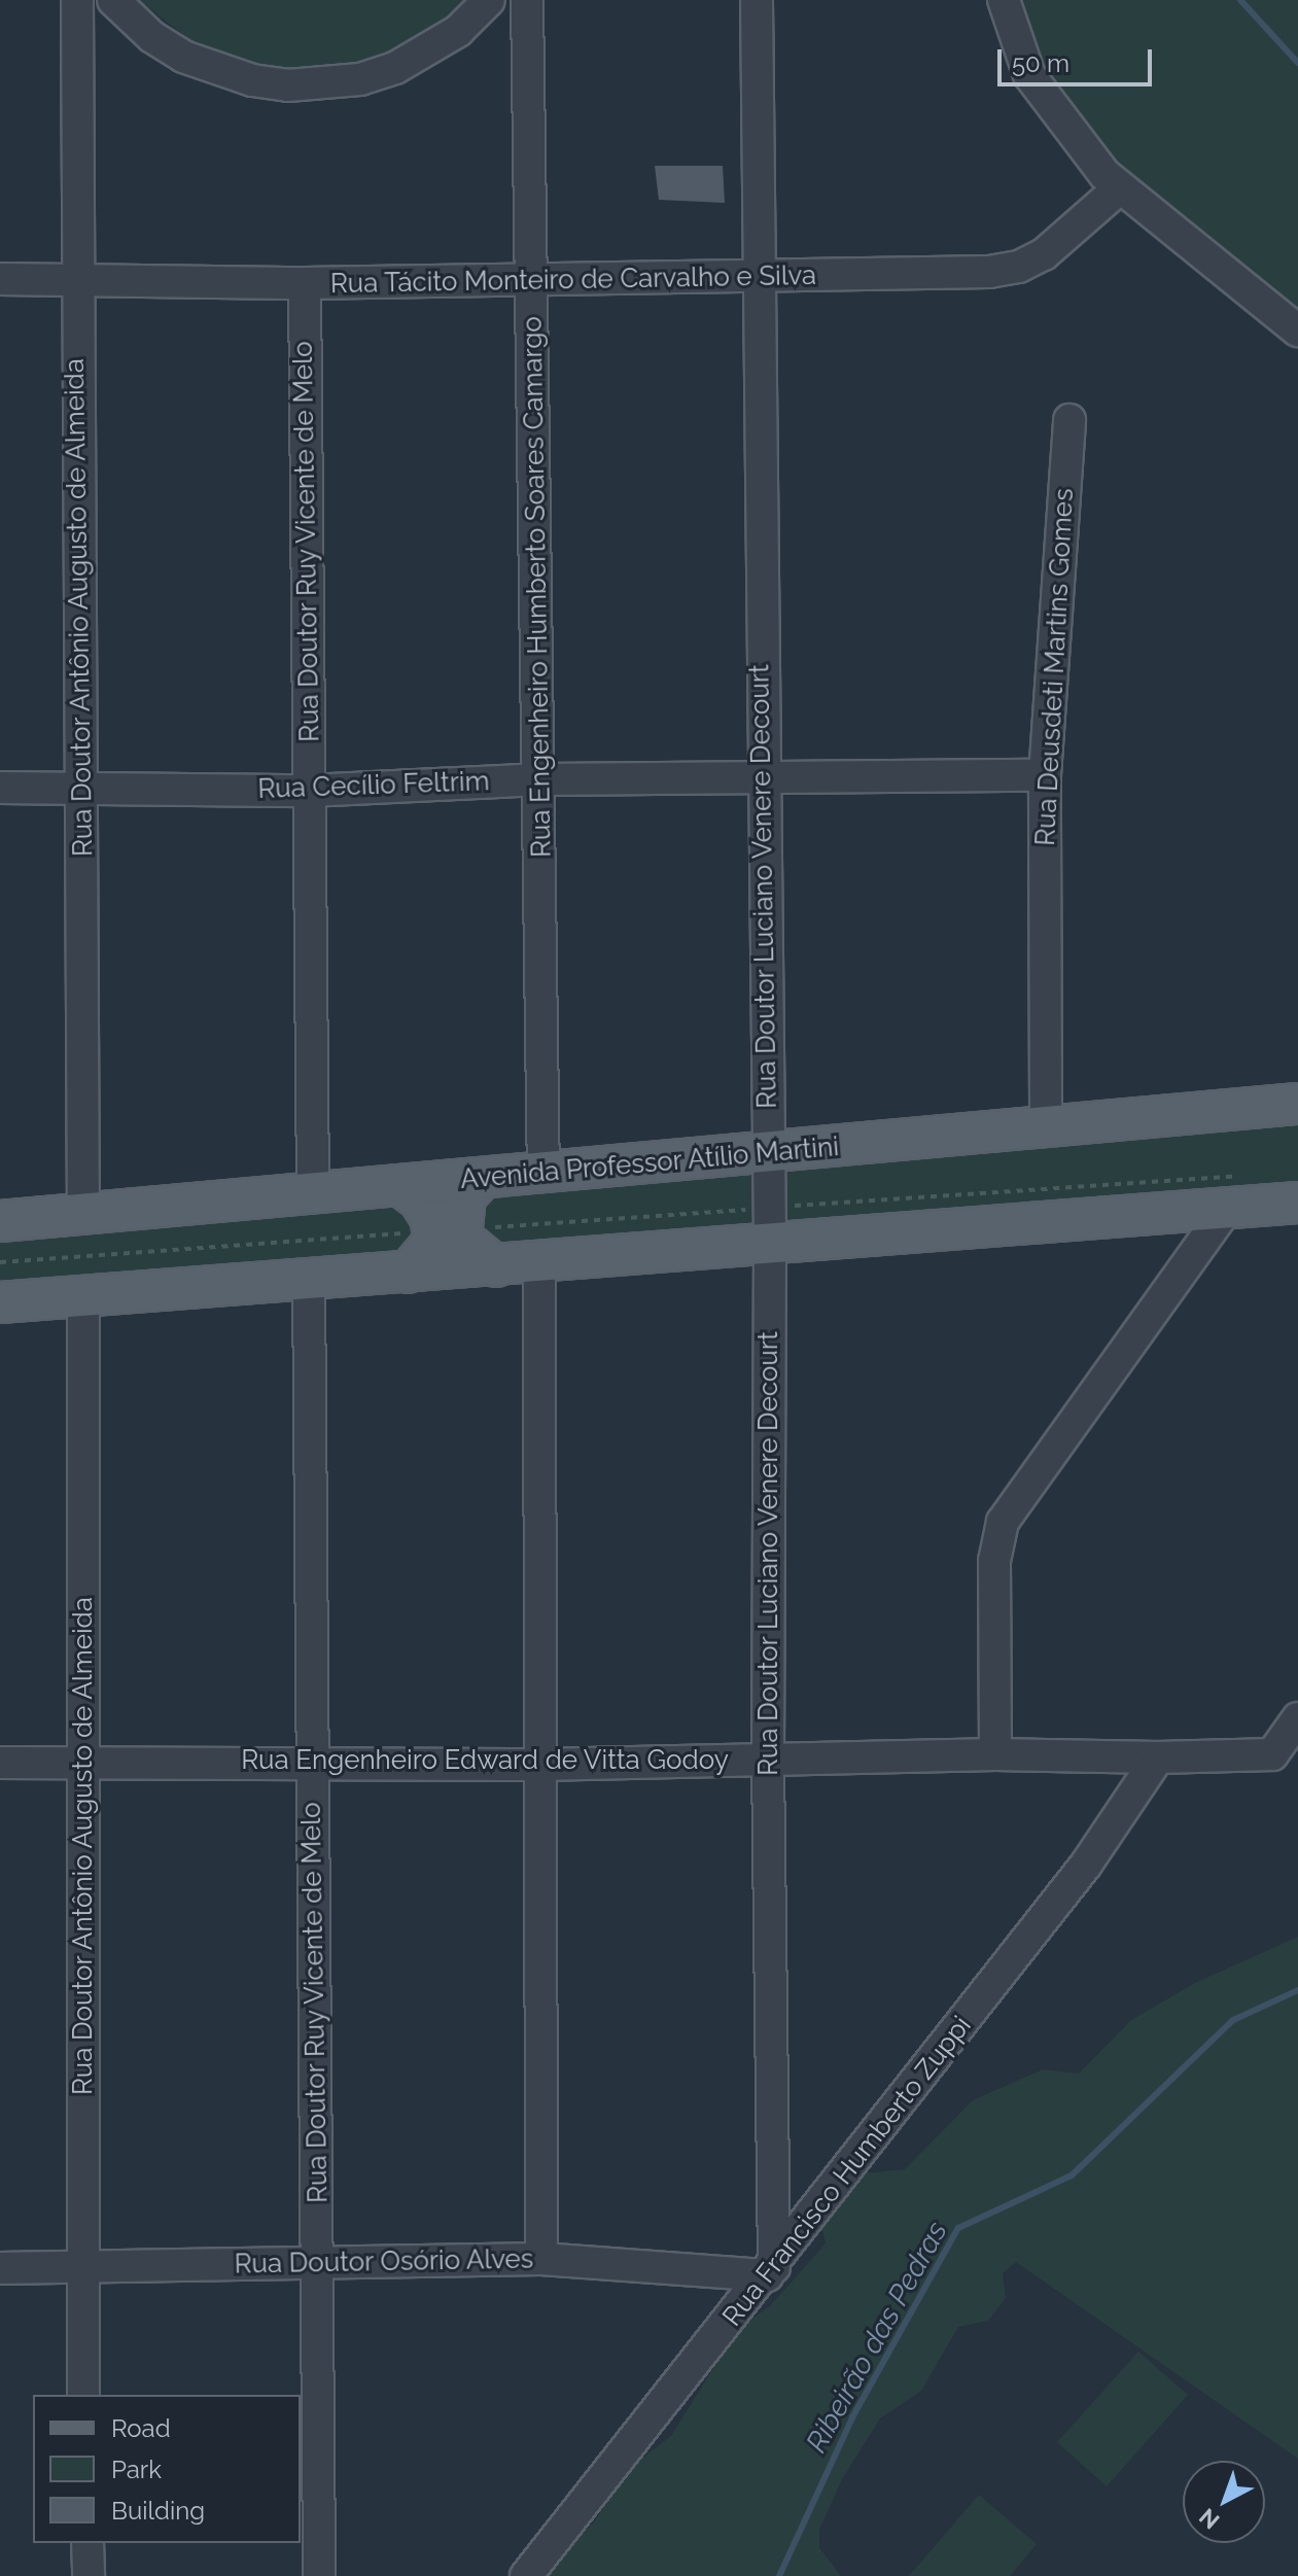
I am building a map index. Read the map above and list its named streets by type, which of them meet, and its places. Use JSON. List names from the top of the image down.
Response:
{
  "streets": {
    "main road": ["Avenida Professor Atílio Martini"],
    "street": [
      "Rua Tácito Monteiro de Carvalho e Silva",
      "Rua Doutor Ruy Vicente de Melo",
      "Rua Engenheiro Humberto Soares Camargo",
      "Rua Doutor Antônio Augusto de Almeida",
      "Rua Deusdeti Martins Gomes",
      "Rua Cecílio Feltrim",
      "Rua Doutor Luciano Venere Decourt",
      "Rua Engenheiro Edward de Vitta Godoy",
      "Rua Francisco Humberto Zuppi",
      "Rua Doutor Osório Alves"
    ]
  },
  "crossings": [
    ["Rua Tácito Monteiro de Carvalho e Silva", "Rua Doutor Ruy Vicente de Melo"],
    ["Rua Tácito Monteiro de Carvalho e Silva", "Rua Engenheiro Humberto Soares Camargo"],
    ["Rua Tácito Monteiro de Carvalho e Silva", "Rua Doutor Antônio Augusto de Almeida"],
    ["Rua Tácito Monteiro de Carvalho e Silva", "Rua Doutor Luciano Venere Decourt"],
    ["Rua Doutor Ruy Vicente de Melo", "Rua Cecílio Feltrim"],
    ["Rua Doutor Ruy Vicente de Melo", "Avenida Professor Atílio Martini"],
    ["Rua Doutor Ruy Vicente de Melo", "Rua Engenheiro Edward de Vitta Godoy"],
    ["Rua Doutor Ruy Vicente de Melo", "Rua Doutor Osório Alves"],
    ["Rua Engenheiro Humberto Soares Camargo", "Rua Cecílio Feltrim"],
    ["Rua Engenheiro Humberto Soares Camargo", "Avenida Professor Atílio Martini"],
    ["Rua Doutor Antônio Augusto de Almeida", "Rua Cecílio Feltrim"],
    ["Rua Doutor Antônio Augusto de Almeida", "Avenida Professor Atílio Martini"],
    ["Rua Doutor Antônio Augusto de Almeida", "Rua Engenheiro Edward de Vitta Godoy"],
    ["Rua Doutor Antônio Augusto de Almeida", "Rua Doutor Osório Alves"],
    ["Rua Deusdeti Martins Gomes", "Rua Cecílio Feltrim"],
    ["Rua Cecílio Feltrim", "Rua Doutor Luciano Venere Decourt"],
    ["Rua Doutor Luciano Venere Decourt", "Avenida Professor Atílio Martini"],
    ["Rua Doutor Luciano Venere Decourt", "Rua Engenheiro Edward de Vitta Godoy"],
    ["Rua Doutor Luciano Venere Decourt", "Rua Francisco Humberto Zuppi"],
    ["Rua Doutor Luciano Venere Decourt", "Rua Doutor Osório Alves"],
    ["Rua Engenheiro Edward de Vitta Godoy", "Rua Francisco Humberto Zuppi"],
    ["Rua Francisco Humberto Zuppi", "Rua Doutor Osório Alves"]
  ],
  "water": ["Ribeirão das Pedras"],
  "legend": ["Road", "Park", "Building"],
  "scale_bar": "50 m",
  "north": "bottom left"
}
